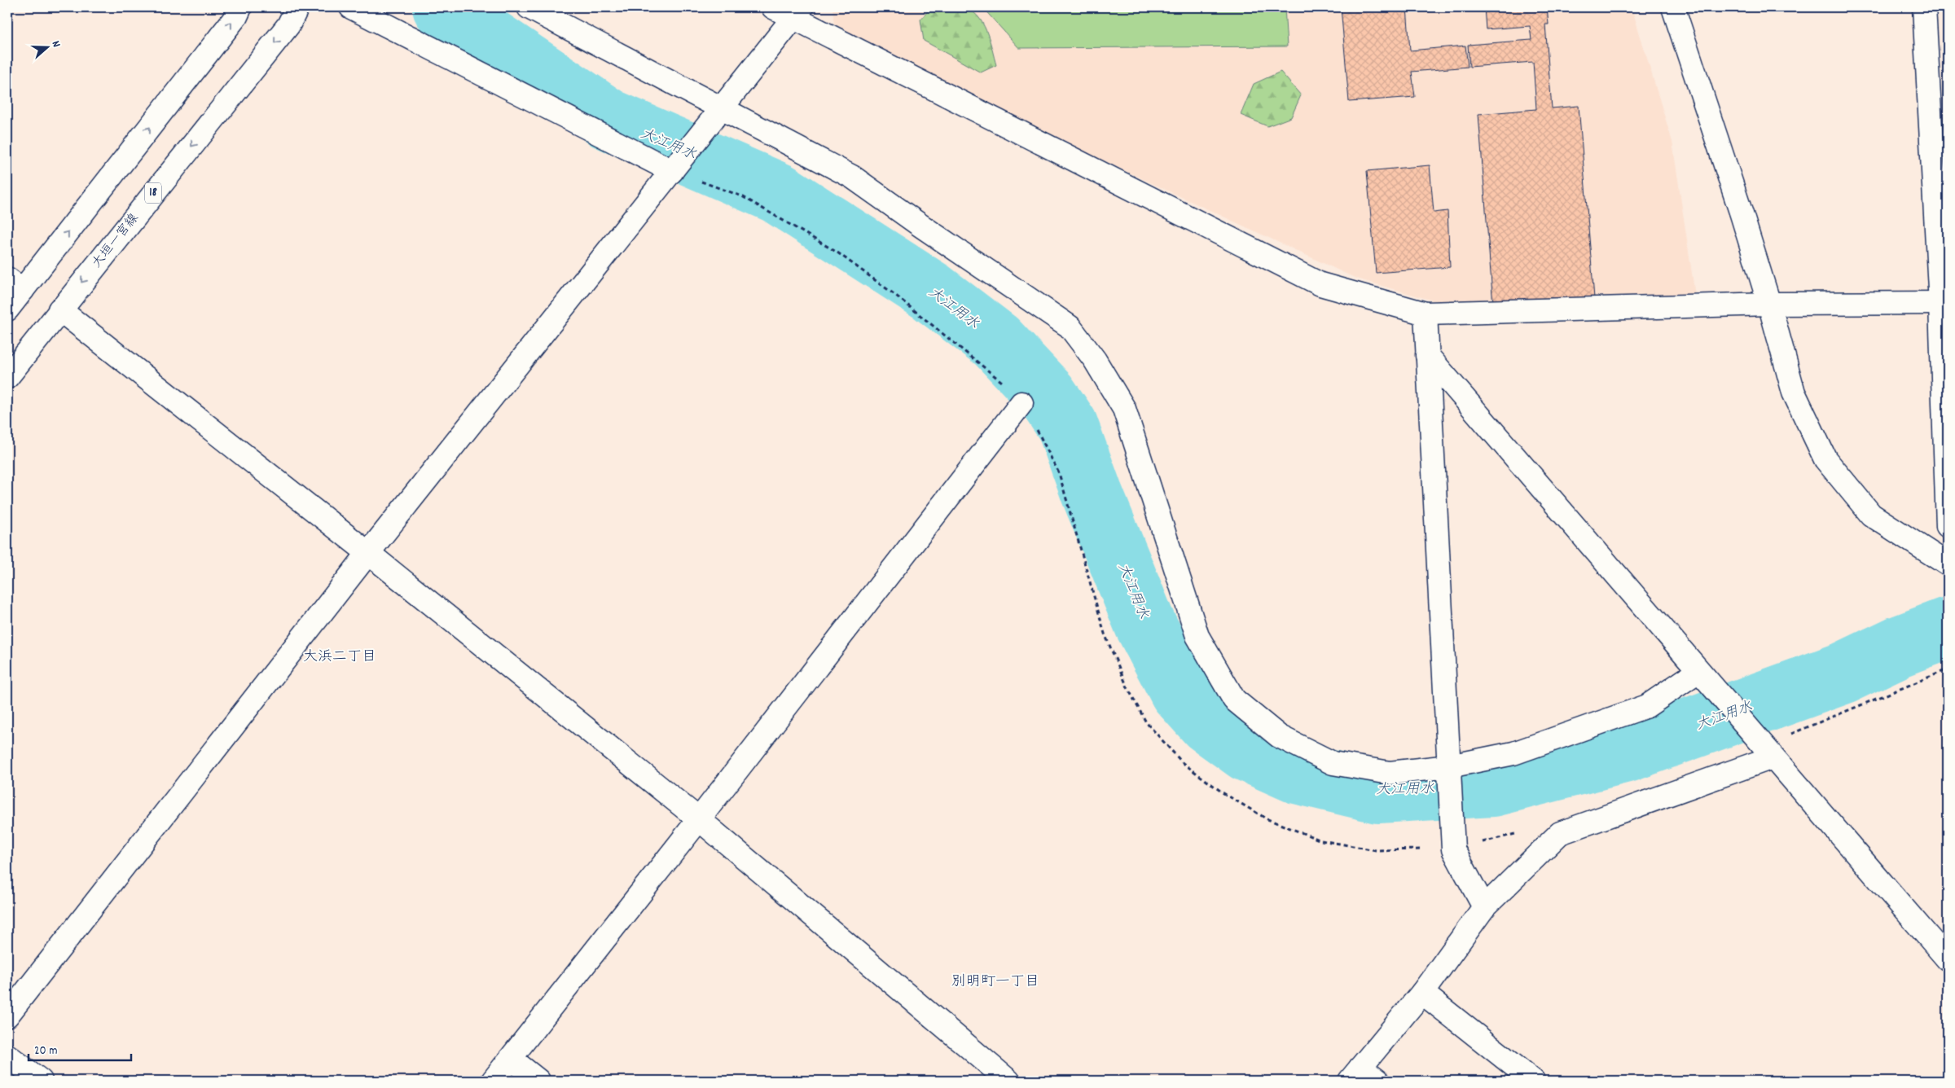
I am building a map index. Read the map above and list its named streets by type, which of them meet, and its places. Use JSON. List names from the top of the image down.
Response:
{
  "streets": {
    "street": ["18", "大垣一宮線"]
  },
  "districts": ["大浜二丁目", "別明町一丁目"],
  "water": ["大江用水"],
  "scale_bar": "20 m",
  "north": "right"
}
